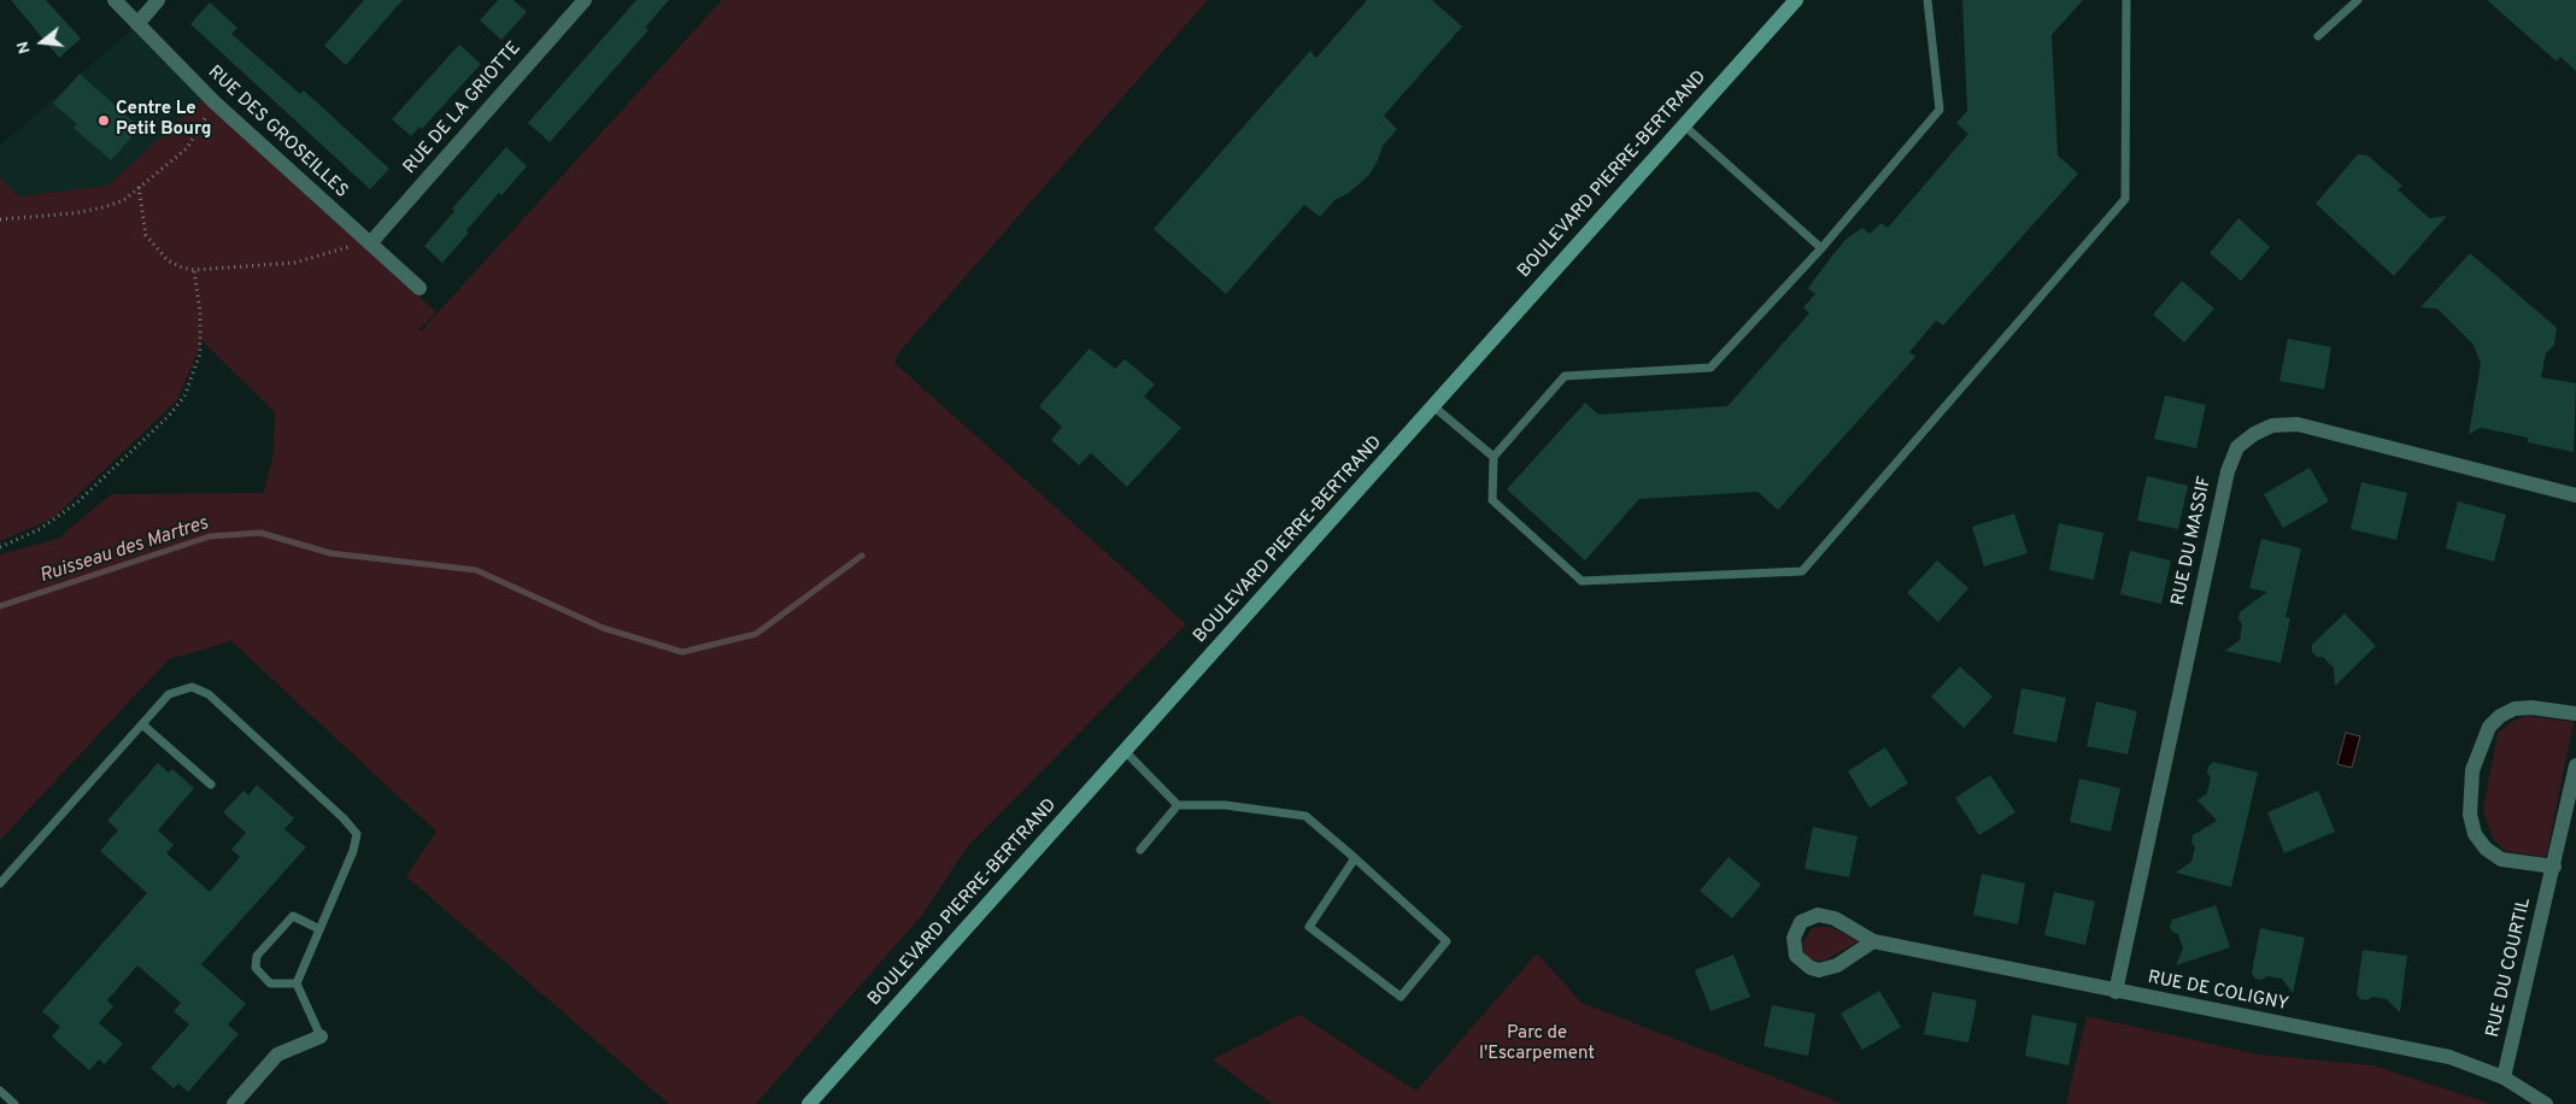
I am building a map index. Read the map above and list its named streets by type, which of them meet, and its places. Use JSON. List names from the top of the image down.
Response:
{
  "streets": {
    "main road": ["BOULEVARD PIERRE-BERTRAND"],
    "street": [
      "RUE DE LA GRIOTTE",
      "RUE DES GROSEILLES",
      "RUE DU MASSIF",
      "RUE DU COURTIL",
      "RUE DE COLIGNY"
    ]
  },
  "crossings": [
    ["RUE DE LA GRIOTTE", "RUE DES GROSEILLES"],
    ["RUE DU MASSIF", "RUE DE COLIGNY"],
    ["RUE DU COURTIL", "RUE DE COLIGNY"]
  ],
  "water": ["Ruisseau des Martres"],
  "parks": ["Parc de l'Escarpement"],
  "places": ["Centre Le Petit Bourg"],
  "north": "left"
}
